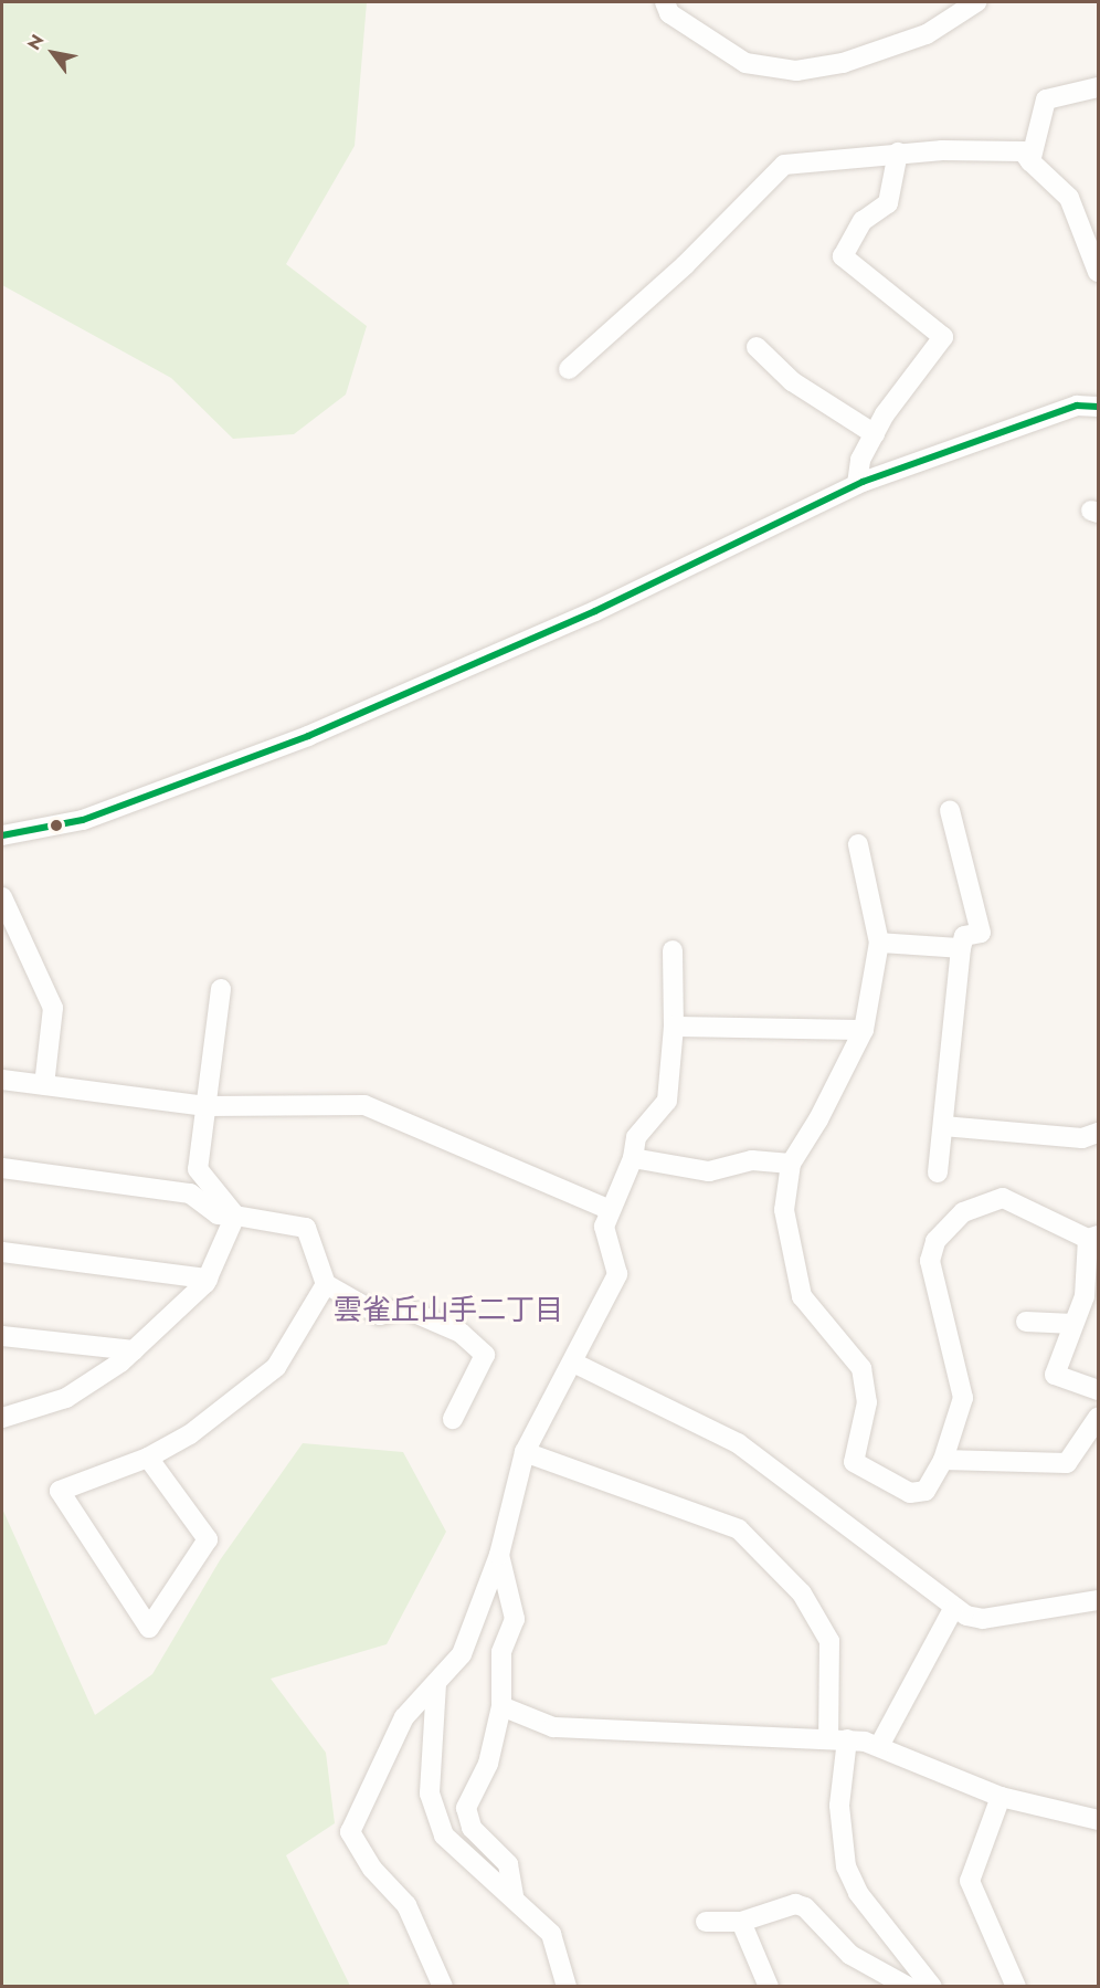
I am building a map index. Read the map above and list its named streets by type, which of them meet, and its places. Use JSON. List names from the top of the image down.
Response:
{
  "districts": ["雲雀丘山手二丁目"],
  "north": "top left"
}
